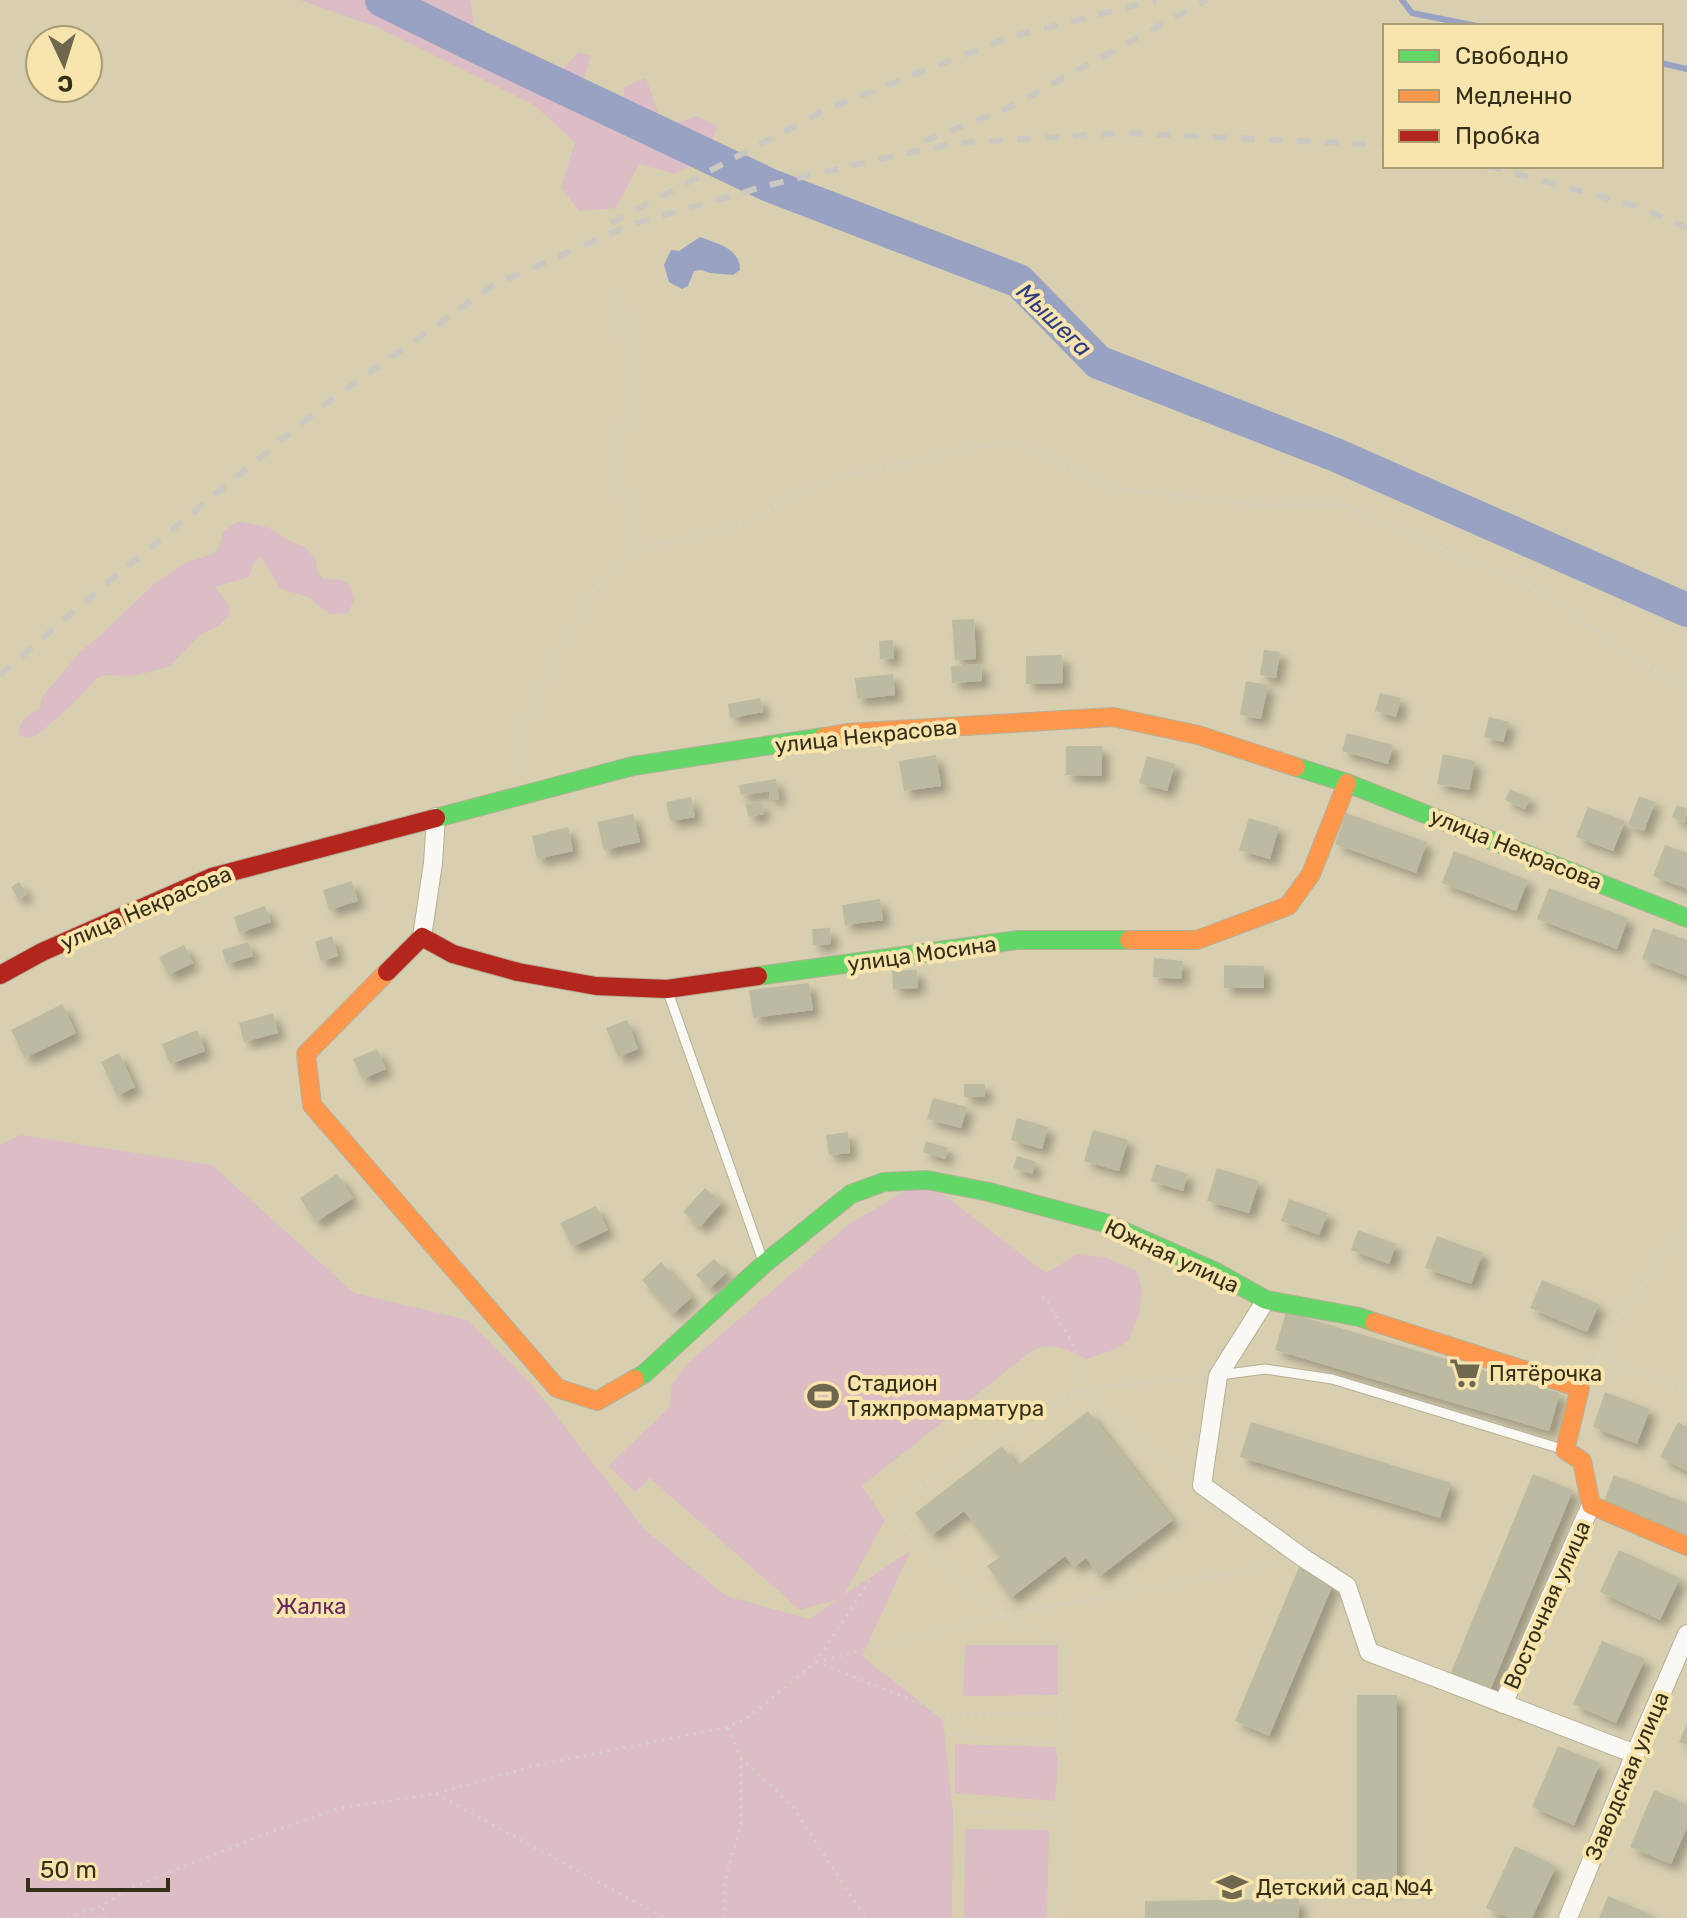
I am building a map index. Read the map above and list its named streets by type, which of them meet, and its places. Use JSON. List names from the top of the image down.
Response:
{
  "streets": {
    "street": [
      "улица Некрасова",
      "улица Мосина",
      "Южная улица",
      "Восточная улица",
      "Заводская улица"
    ]
  },
  "crossings": [
    ["улица Некрасова", "улица Мосина"],
    ["улица Мосина", "Южная улица"],
    ["Восточная улица", "Заводская улица"]
  ],
  "water": ["Мышега"],
  "parks": ["Жалка"],
  "places": {
    "supermarket": ["Пятёрочка"],
    "sports": ["Стадион Тяжпромарматура"],
    "school or university": ["Детский сад №4"]
  },
  "legend": ["Свободно", "Медленно", "Пробка"],
  "scale_bar": "50 m",
  "north": "bottom"
}
